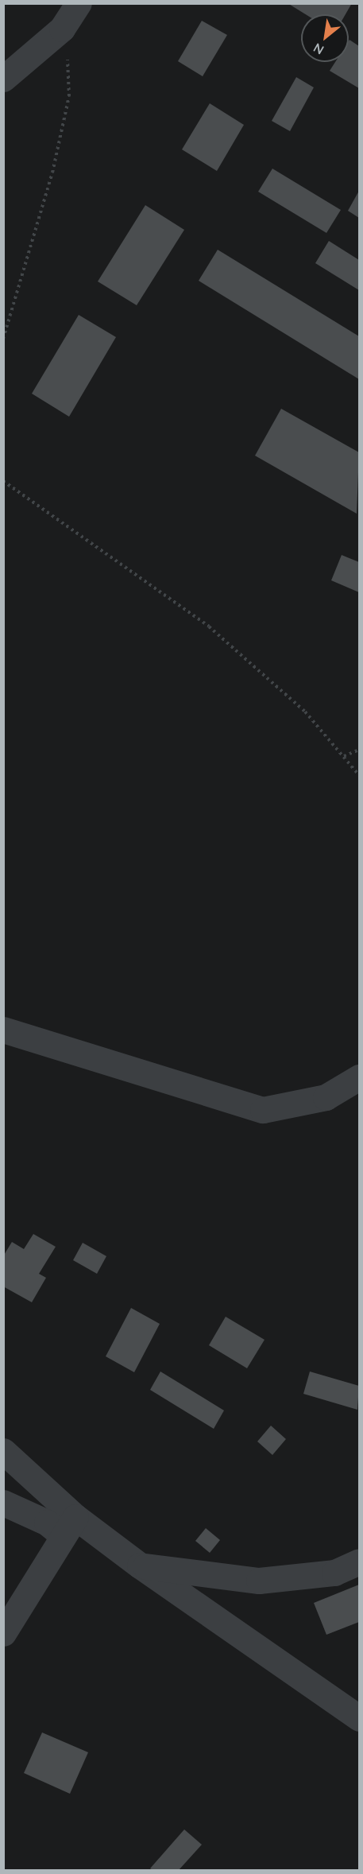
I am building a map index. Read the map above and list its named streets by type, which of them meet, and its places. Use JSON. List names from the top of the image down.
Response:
{
  "north": "bottom left"
}
